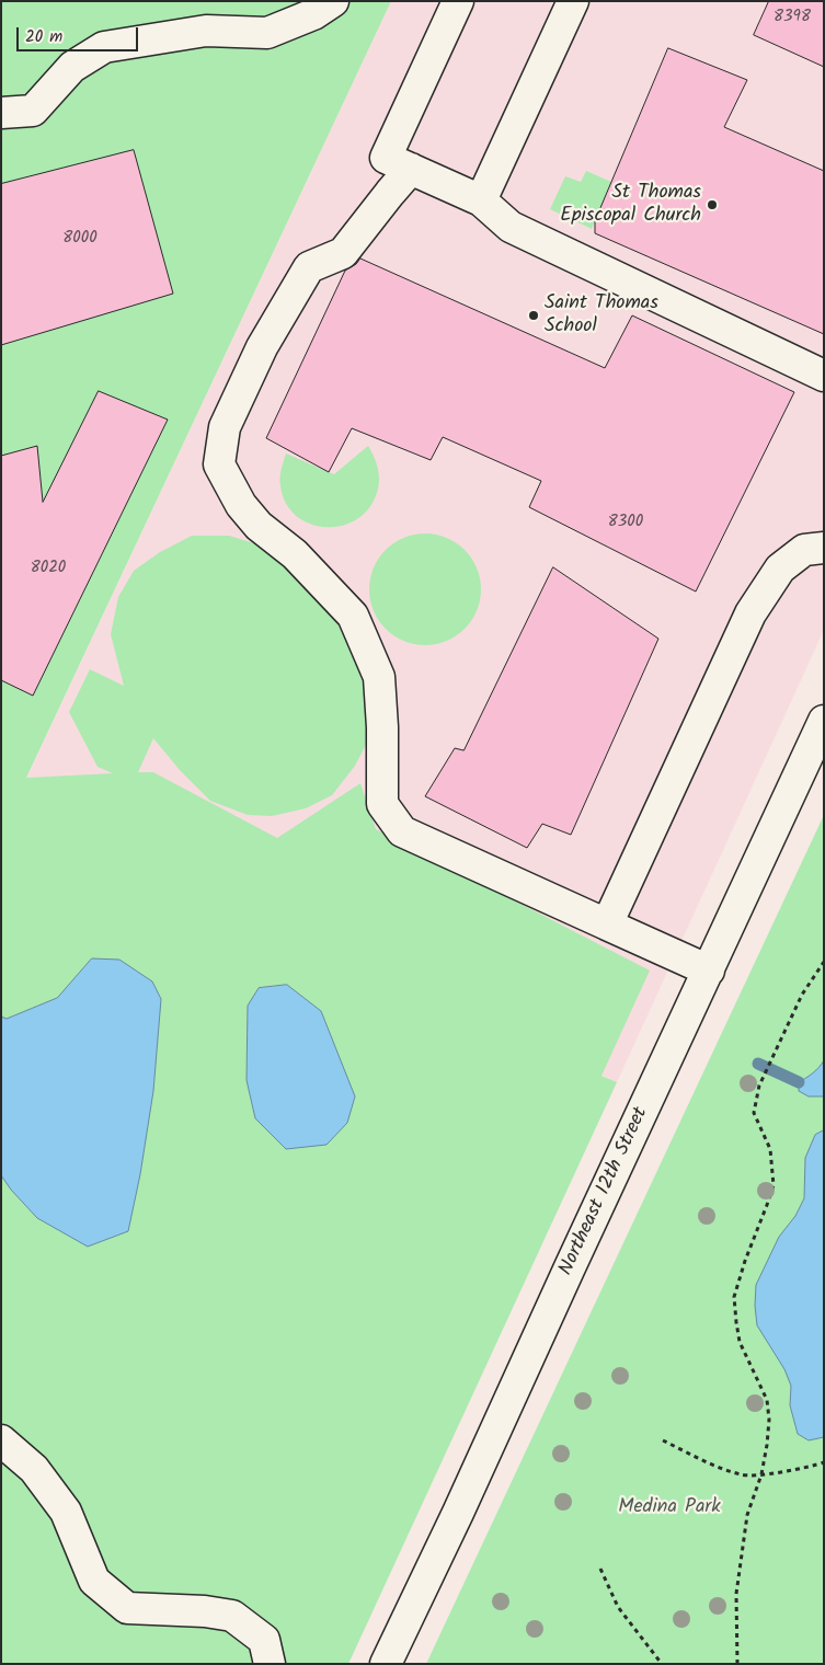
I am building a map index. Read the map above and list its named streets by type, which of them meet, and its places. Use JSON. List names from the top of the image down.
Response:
{
  "streets": {
    "street": ["Northeast 12th Street"]
  },
  "parks": ["Medina Park"],
  "places": ["St Thomas Episcopal Church", "Saint Thomas School"],
  "house_numbers": [
    "8398",
    "8000",
    "8300",
    "8020"
  ],
  "scale_bar": "20 m"
}
